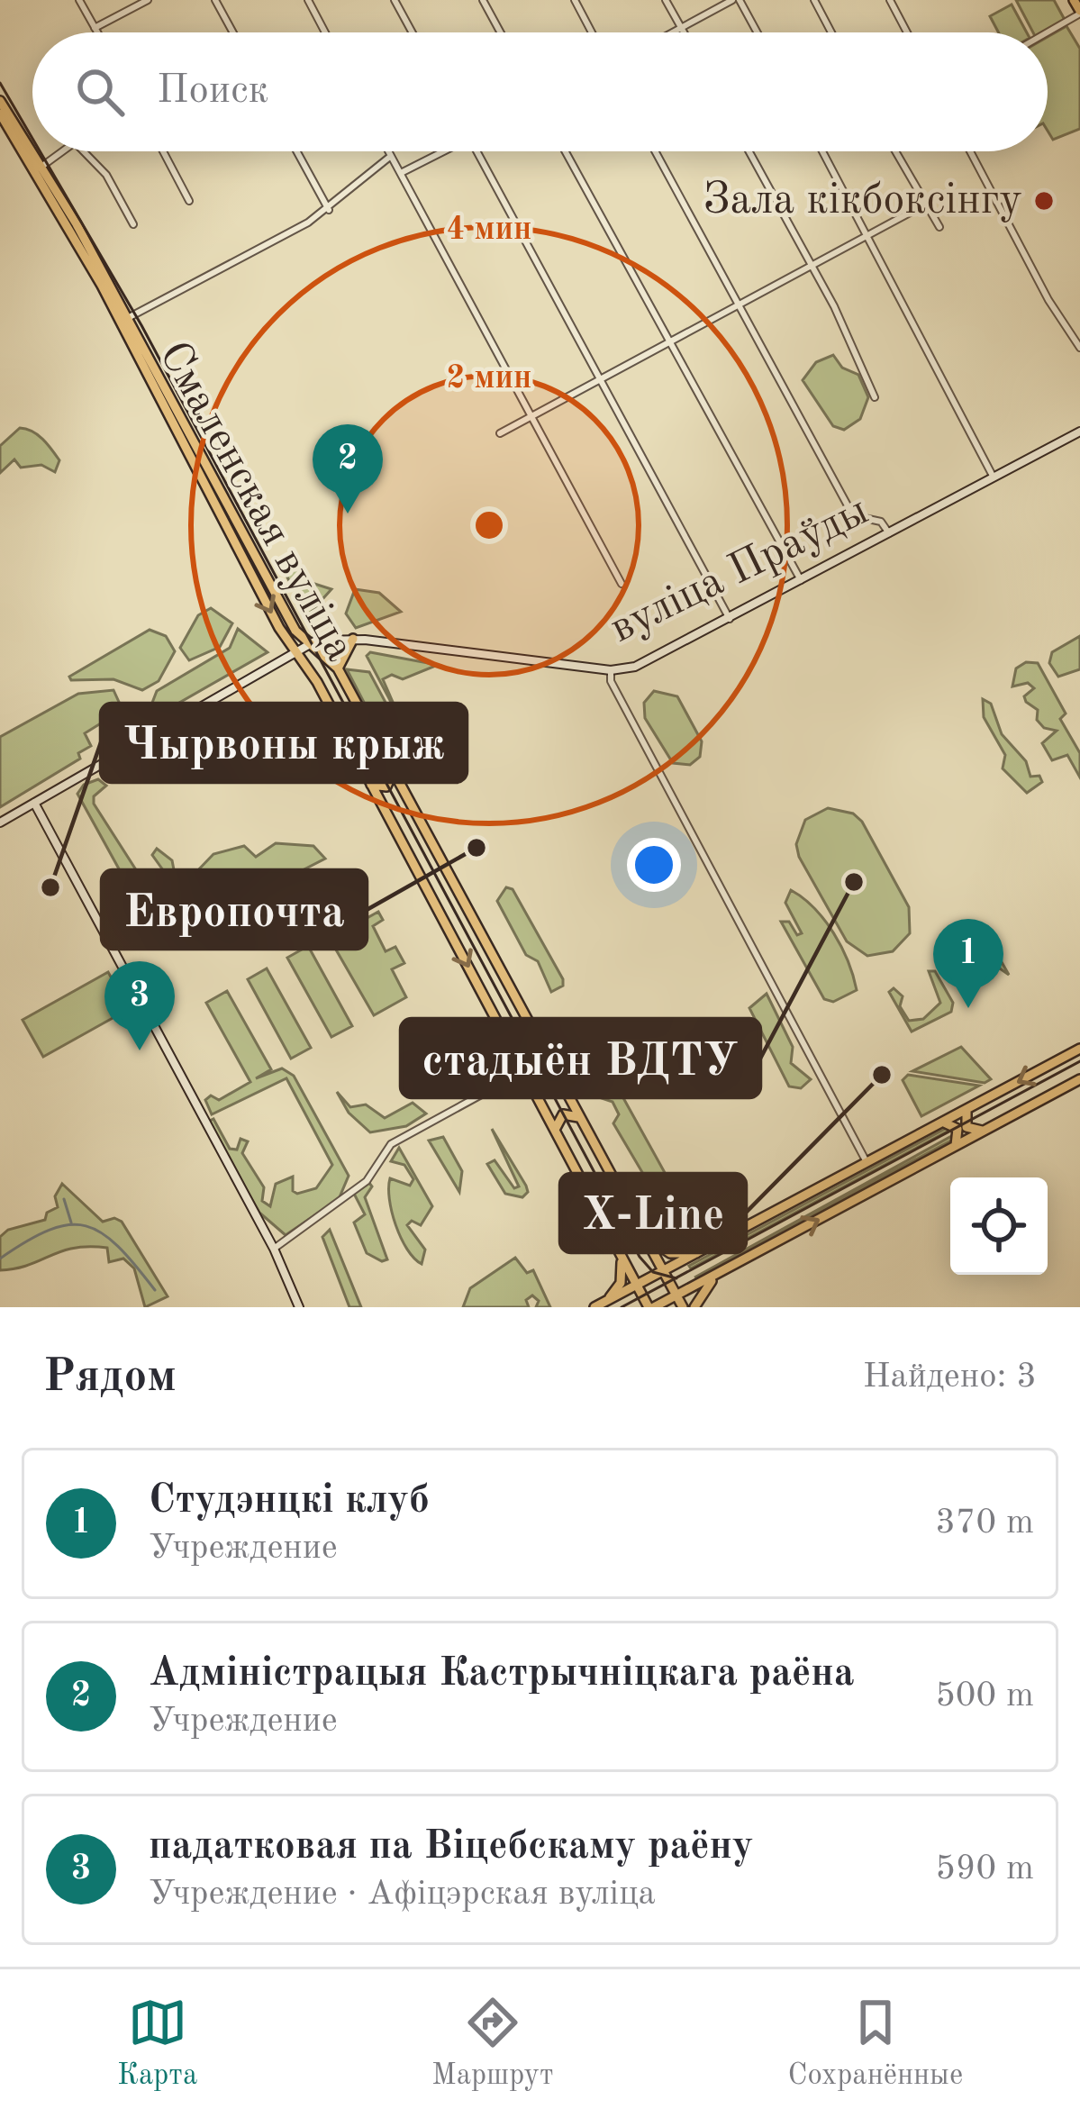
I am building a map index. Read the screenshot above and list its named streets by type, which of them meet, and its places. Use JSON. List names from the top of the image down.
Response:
{
  "streets": {
    "main road": ["Смаленская вуліца", "вуліца Праўды"]
  },
  "crossings": [
    ["Смаленская вуліца", "вуліца Праўды"]
  ],
  "places": [
    "Зала кікбоксінгу",
    "Европочта",
    "стадыён ВДТУ",
    "Чырвоны крыж",
    "X-Line"
  ],
  "page": {
    "search": "Поиск",
    "pins": ["2", "1", "3"],
    "heading": ["Рядом", "Найдено: 3"],
    "list": [
      {
        "mark": "1",
        "name": "Студэнцкі клуб",
        "note": "Учреждение",
        "value": "370 m"
      },
      {
        "mark": "2",
        "name": "Адміністрацыя Кастрычніцкага раёна",
        "note": "Учреждение",
        "value": "500 m"
      },
      {
        "mark": "3",
        "name": "падатковая па Віцебскаму раёну",
        "note": "Учреждение · Афіцэрская вуліца",
        "value": "590 m"
      }
    ],
    "nav": ["Карта", "Маршрут", "Сохранённые"]
  },
  "rings": ["4 мин", "2 мин"]
}
